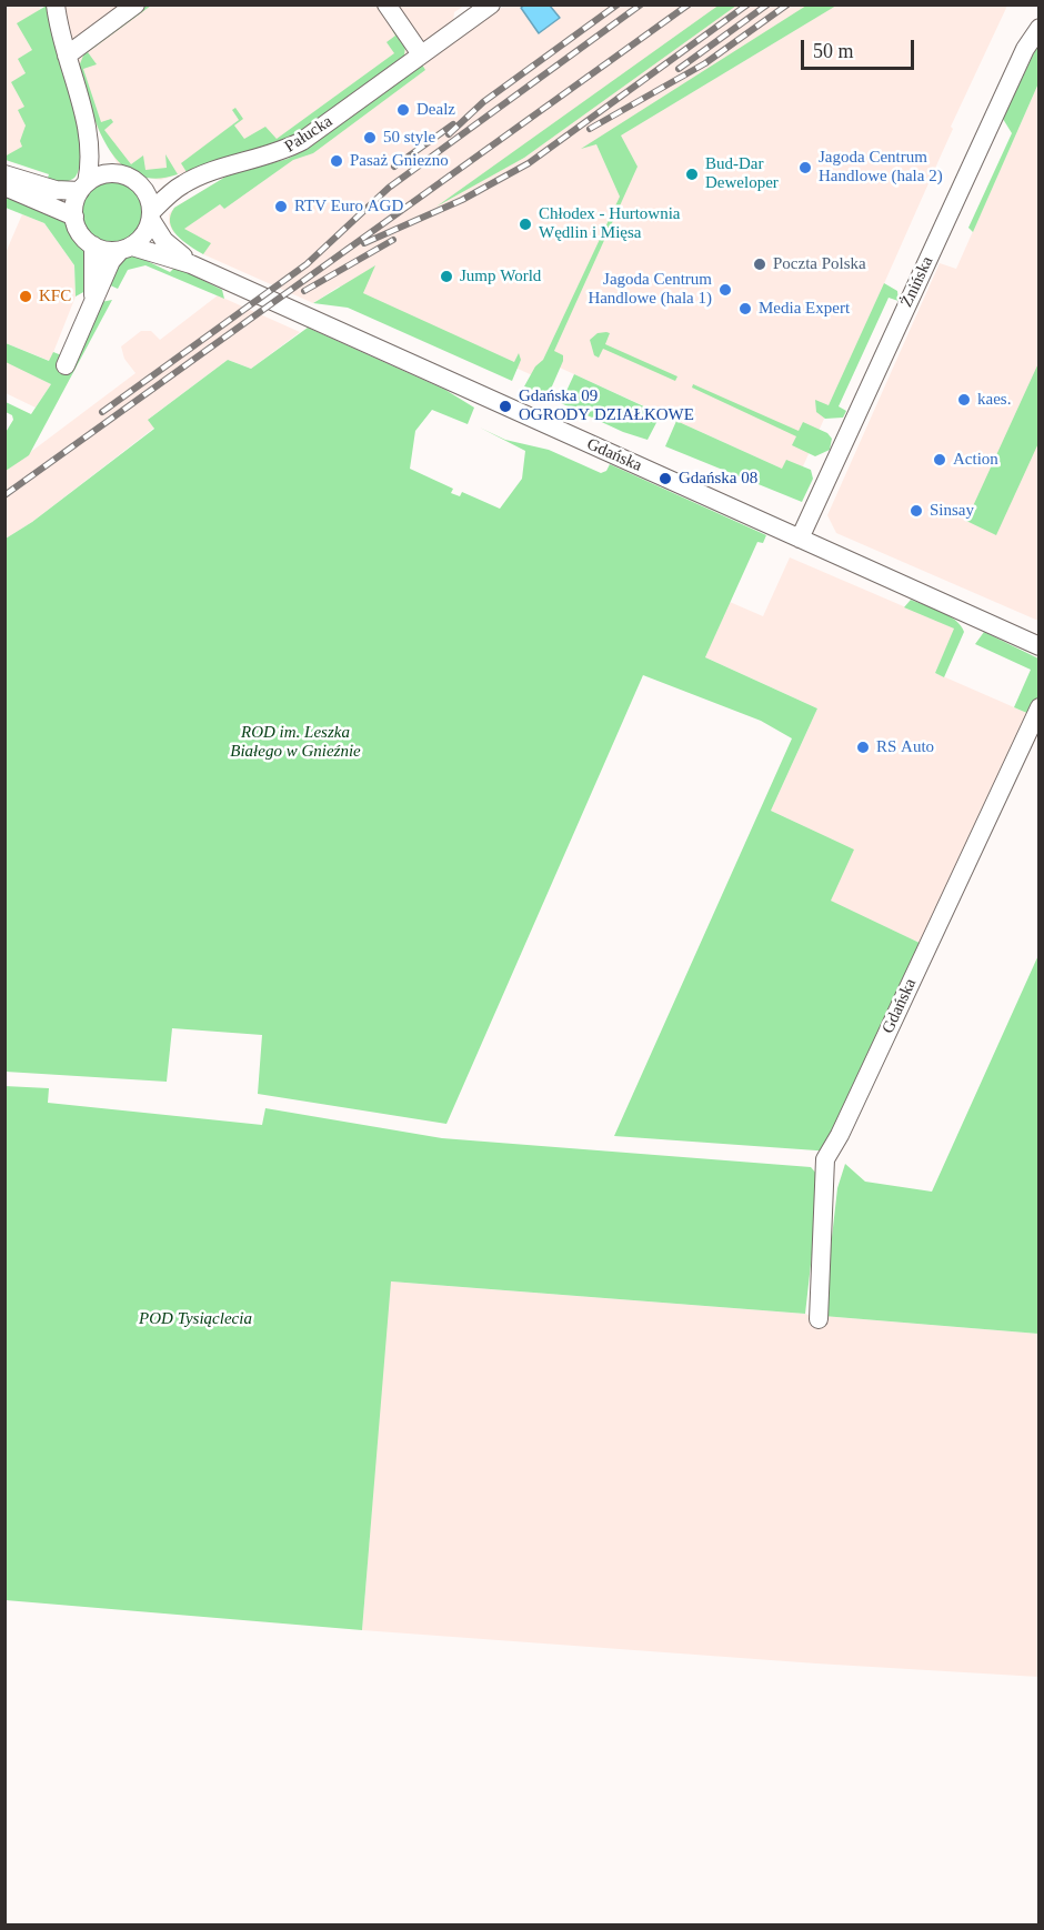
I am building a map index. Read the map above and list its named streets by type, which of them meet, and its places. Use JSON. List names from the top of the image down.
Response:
{
  "streets": {
    "street": ["Pałucka", "Żnińska", "Gdańska"]
  },
  "crossings": [
    ["Pałucka", "Gdańska"],
    ["Żnińska", "Gdańska"]
  ],
  "parks": ["ROD im. Leszka Białego w Gnieźnie", "POD Tysiąclecia"],
  "places": [
    "Dealz",
    "50 style",
    "Pasaż Gniezno",
    "Jagoda Centrum Handlowe (hala 2)",
    "Bud-Dar Deweloper",
    "RTV Euro AGD",
    "Chłodex - Hurtownia Wędlin i Mięsa",
    "Poczta Polska",
    "Jump World",
    "Jagoda Centrum Handlowe (hala 1)",
    "KFC",
    "Media Expert",
    "kaes.",
    "Gdańska 09 OGRODY DZIAŁKOWE",
    "Action",
    "Gdańska 08",
    "Sinsay",
    "RS Auto"
  ],
  "scale_bar": "50 m"
}
